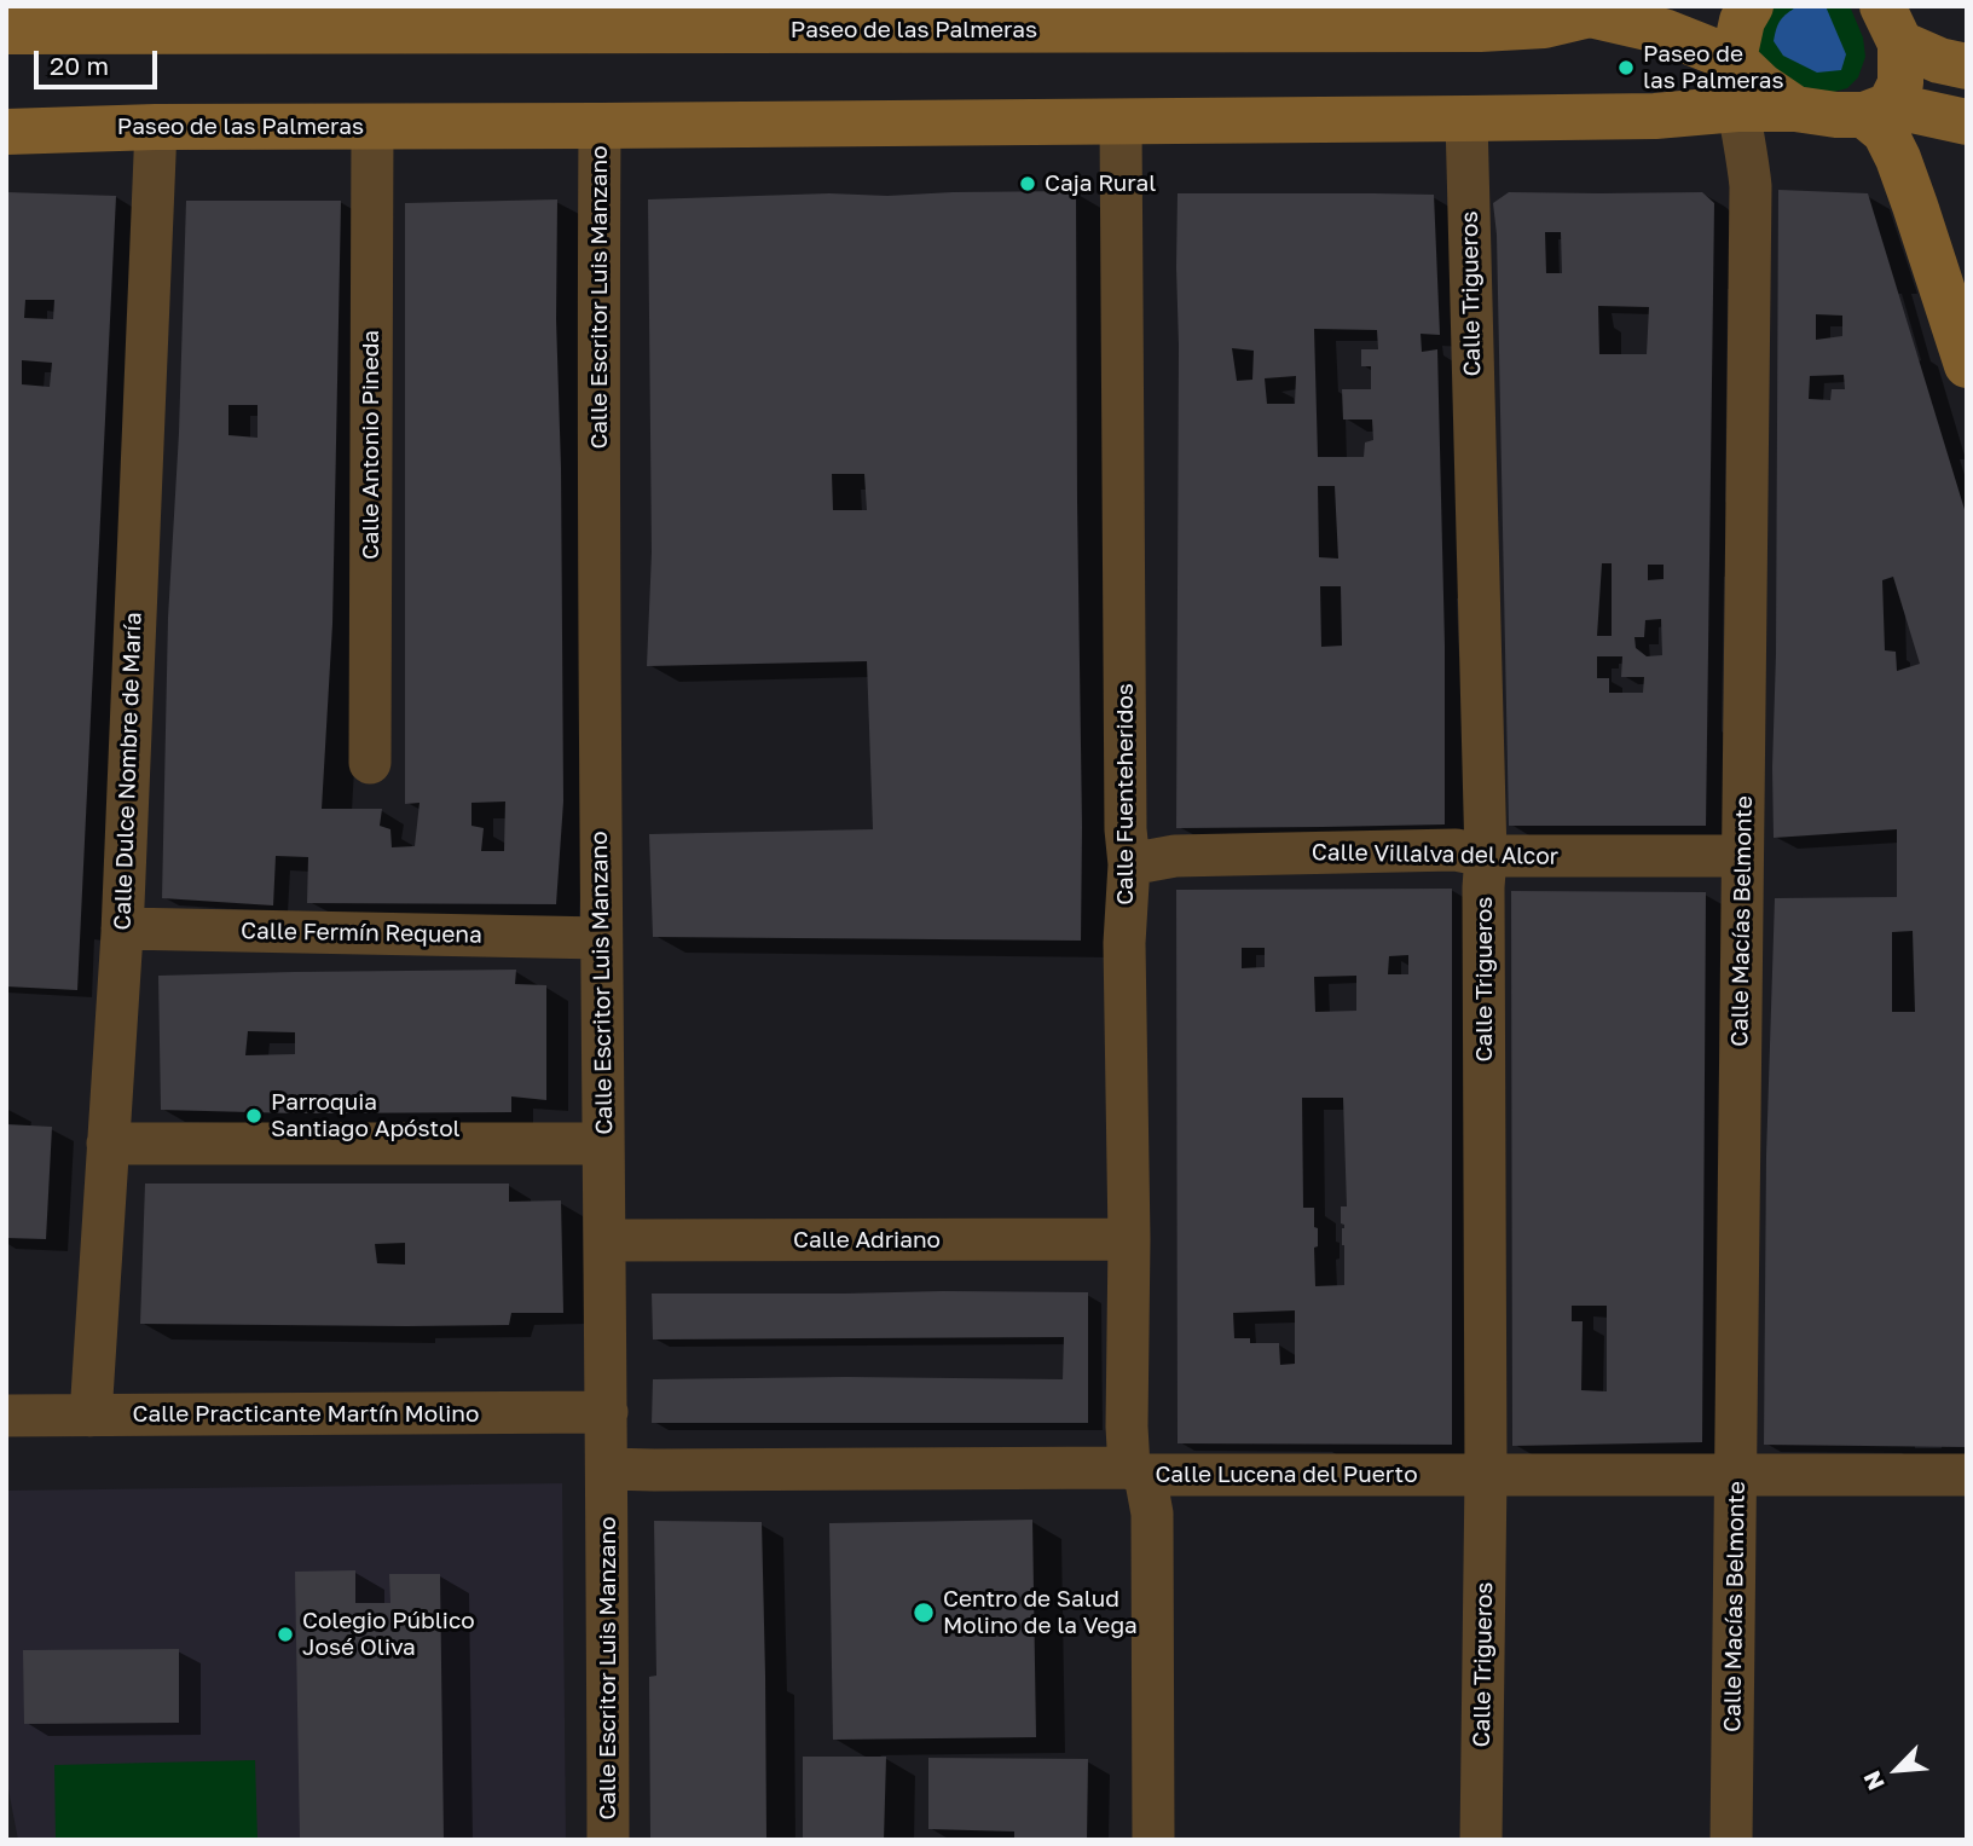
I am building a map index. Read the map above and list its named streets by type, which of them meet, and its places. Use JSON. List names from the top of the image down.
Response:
{
  "streets": {
    "main road": ["Paseo de las Palmeras", "Calle Macías Belmonte"],
    "street": [
      "Calle Trigueros",
      "Calle Escritor Luis Manzano",
      "Calle Antonio Pineda",
      "Calle Dulce Nombre de María",
      "Calle Fuenteheridos",
      "Calle Villalva del Alcor",
      "Calle Fermín Requena",
      "Calle Adriano",
      "Calle Practicante Martín Molino",
      "Calle Lucena del Puerto"
    ]
  },
  "crossings": [
    ["Paseo de las Palmeras", "Calle Trigueros"],
    ["Paseo de las Palmeras", "Calle Escritor Luis Manzano"],
    ["Paseo de las Palmeras", "Calle Antonio Pineda"],
    ["Paseo de las Palmeras", "Calle Dulce Nombre de María"],
    ["Paseo de las Palmeras", "Calle Fuenteheridos"],
    ["Paseo de las Palmeras", "Calle Macías Belmonte"],
    ["Calle Trigueros", "Calle Villalva del Alcor"],
    ["Calle Trigueros", "Calle Lucena del Puerto"],
    ["Calle Escritor Luis Manzano", "Calle Fermín Requena"],
    ["Calle Escritor Luis Manzano", "Calle Adriano"],
    ["Calle Escritor Luis Manzano", "Calle Practicante Martín Molino"],
    ["Calle Escritor Luis Manzano", "Calle Lucena del Puerto"],
    ["Calle Dulce Nombre de María", "Calle Fermín Requena"],
    ["Calle Dulce Nombre de María", "Calle Practicante Martín Molino"],
    ["Calle Fuenteheridos", "Calle Villalva del Alcor"],
    ["Calle Fuenteheridos", "Calle Adriano"],
    ["Calle Fuenteheridos", "Calle Lucena del Puerto"],
    ["Calle Villalva del Alcor", "Calle Macías Belmonte"],
    ["Calle Macías Belmonte", "Calle Lucena del Puerto"]
  ],
  "places": [
    "Paseo de las Palmeras",
    "Caja Rural",
    "Parroquia Santiago Apóstol",
    "Centro de Salud Molino de la Vega",
    "Colegio Público José Oliva"
  ],
  "scale_bar": "20 m",
  "north": "bottom left"
}
